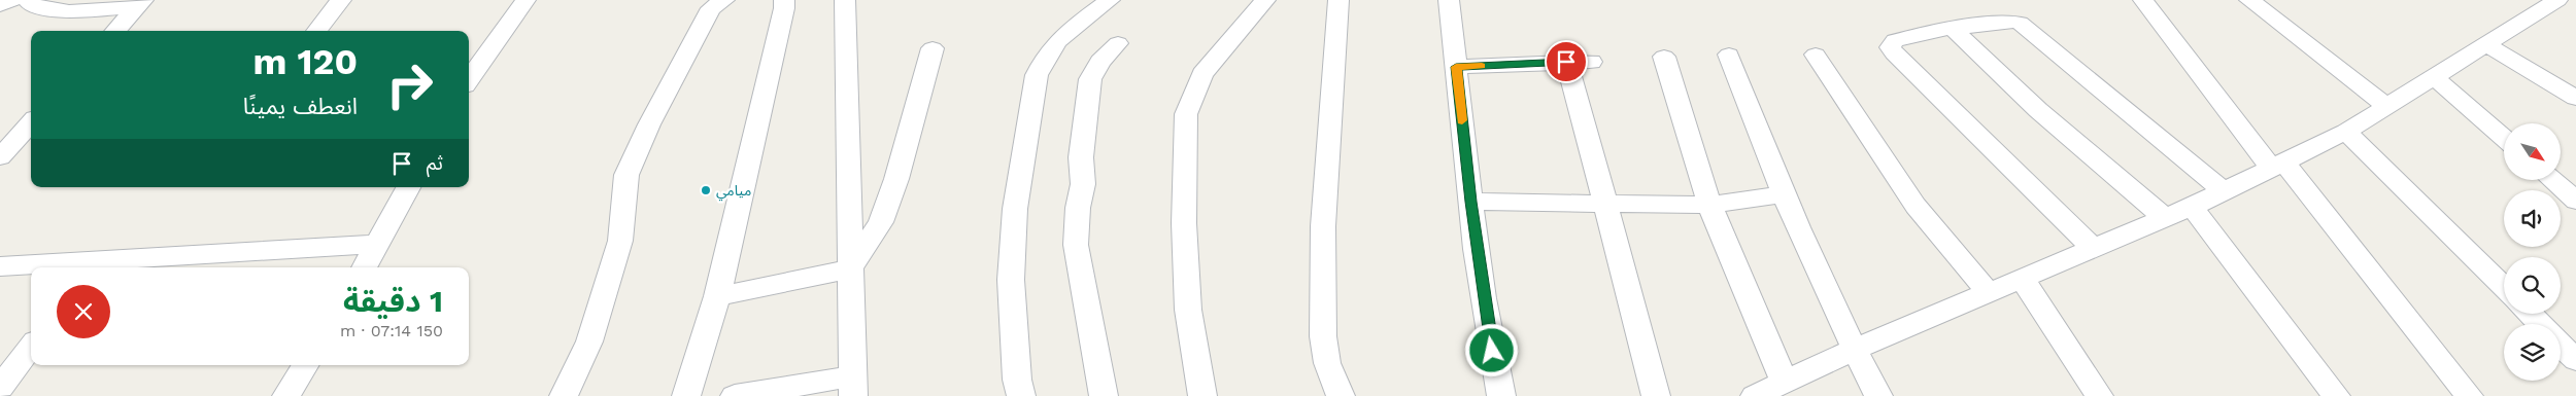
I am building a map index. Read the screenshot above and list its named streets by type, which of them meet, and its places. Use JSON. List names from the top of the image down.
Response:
{
  "places": ["ميامي"],
  "north": "bottom right",
  "page": {
    "turn": ["120 m", "انعطف يمينًا"],
    "then": "ثم",
    "heading": ["1 دقيقة", "150 m · 07:14"]
  }
}
